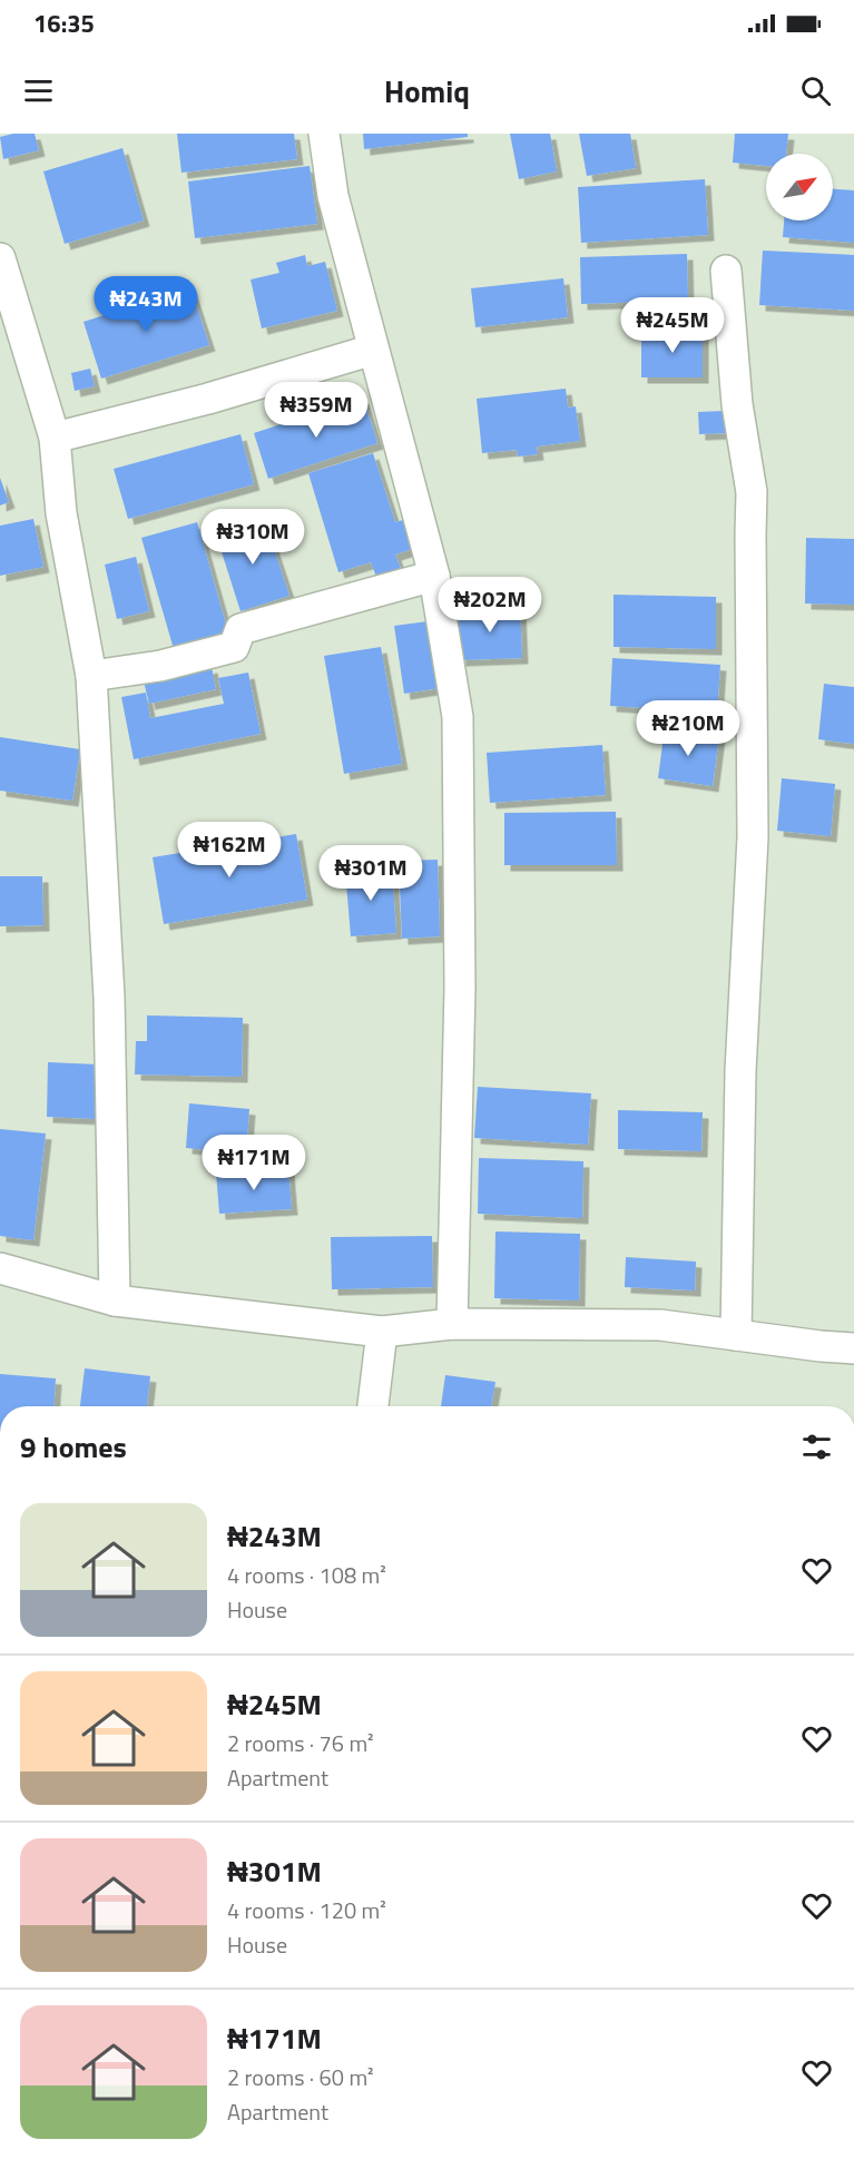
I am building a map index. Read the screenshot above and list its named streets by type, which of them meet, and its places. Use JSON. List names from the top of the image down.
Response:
{
  "north": "top right",
  "page": {
    "status": "16:35",
    "header": "Homiq",
    "price": [
      "₦243M",
      "₦245M",
      "₦359M",
      "₦310M",
      "₦202M",
      "₦210M",
      "₦162M",
      "₦301M",
      "₦171M"
    ],
    "heading": "9 homes",
    "list": [
      {
        "name": "₦243M",
        "note": "4 rooms · 108 m² · House"
      },
      {
        "name": "₦245M",
        "note": "2 rooms · 76 m² · Apartment"
      },
      {
        "name": "₦301M",
        "note": "4 rooms · 120 m² · House"
      },
      {
        "name": "₦171M",
        "note": "2 rooms · 60 m² · Apartment"
      }
    ]
  }
}
